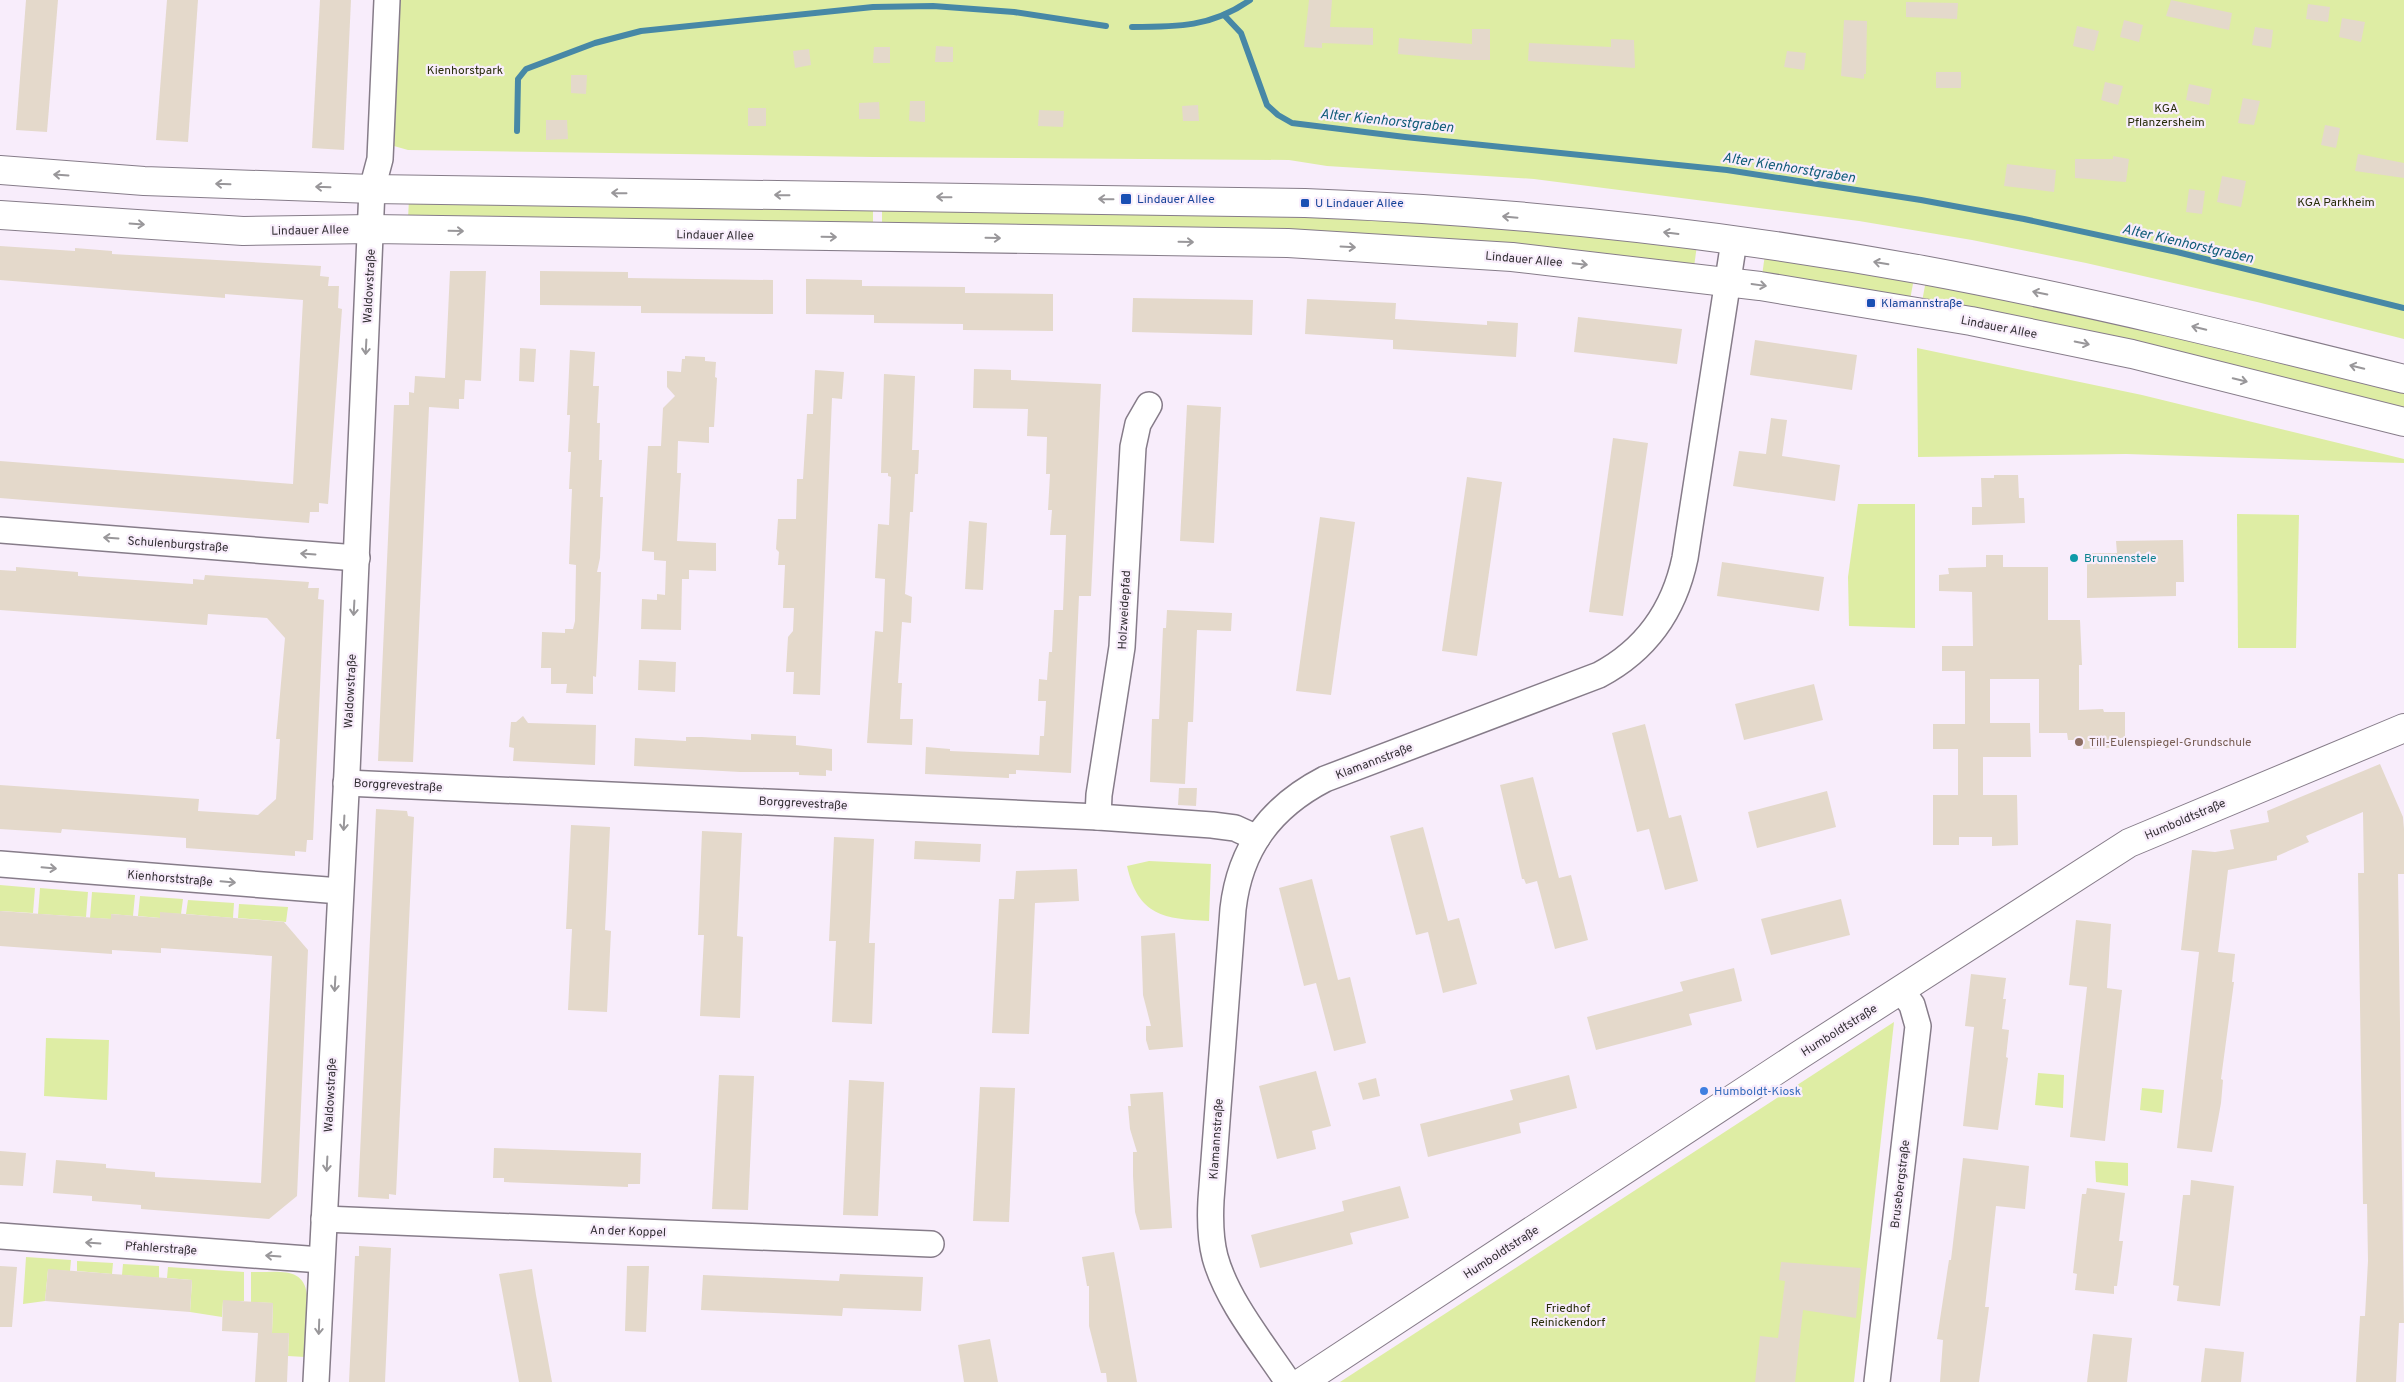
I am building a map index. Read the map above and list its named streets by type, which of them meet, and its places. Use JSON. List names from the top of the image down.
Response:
{
  "streets": {
    "main road": ["Lindauer Allee", "Humboldtstraße"],
    "street": [
      "Waldowstraße",
      "Schulenburgstraße",
      "Holzweidepfad",
      "Klamannstraße",
      "Borggrevestraße",
      "Kienhorststraße",
      "Brusebergstraße",
      "An der Koppel",
      "Pfahlerstraße"
    ]
  },
  "crossings": [
    ["Lindauer Allee", "Waldowstraße"],
    ["Lindauer Allee", "Klamannstraße"],
    ["Waldowstraße", "Schulenburgstraße"],
    ["Waldowstraße", "Borggrevestraße"],
    ["Waldowstraße", "Kienhorststraße"],
    ["Waldowstraße", "An der Koppel"],
    ["Waldowstraße", "Pfahlerstraße"],
    ["Holzweidepfad", "Borggrevestraße"],
    ["Klamannstraße", "Borggrevestraße"],
    ["Humboldtstraße", "Brusebergstraße"]
  ],
  "one_way": [
    "Waldowstraße",
    "Schulenburgstraße",
    "Kienhorststraße",
    "Pfahlerstraße"
  ],
  "water": ["Alter Kienhorstgraben"],
  "parks": [
    "Kienhorstpark",
    "KGA Pflanzersheim",
    "KGA Parkheim",
    "Friedhof Reinickendorf"
  ],
  "places": {
    "transit": ["Lindauer Allee", "U Lindauer Allee", "Klamannstraße"],
    "other": ["Brunnenstele", "Till-Eulenspiegel-Grundschule", "Humboldt-Kiosk"]
  }
}
